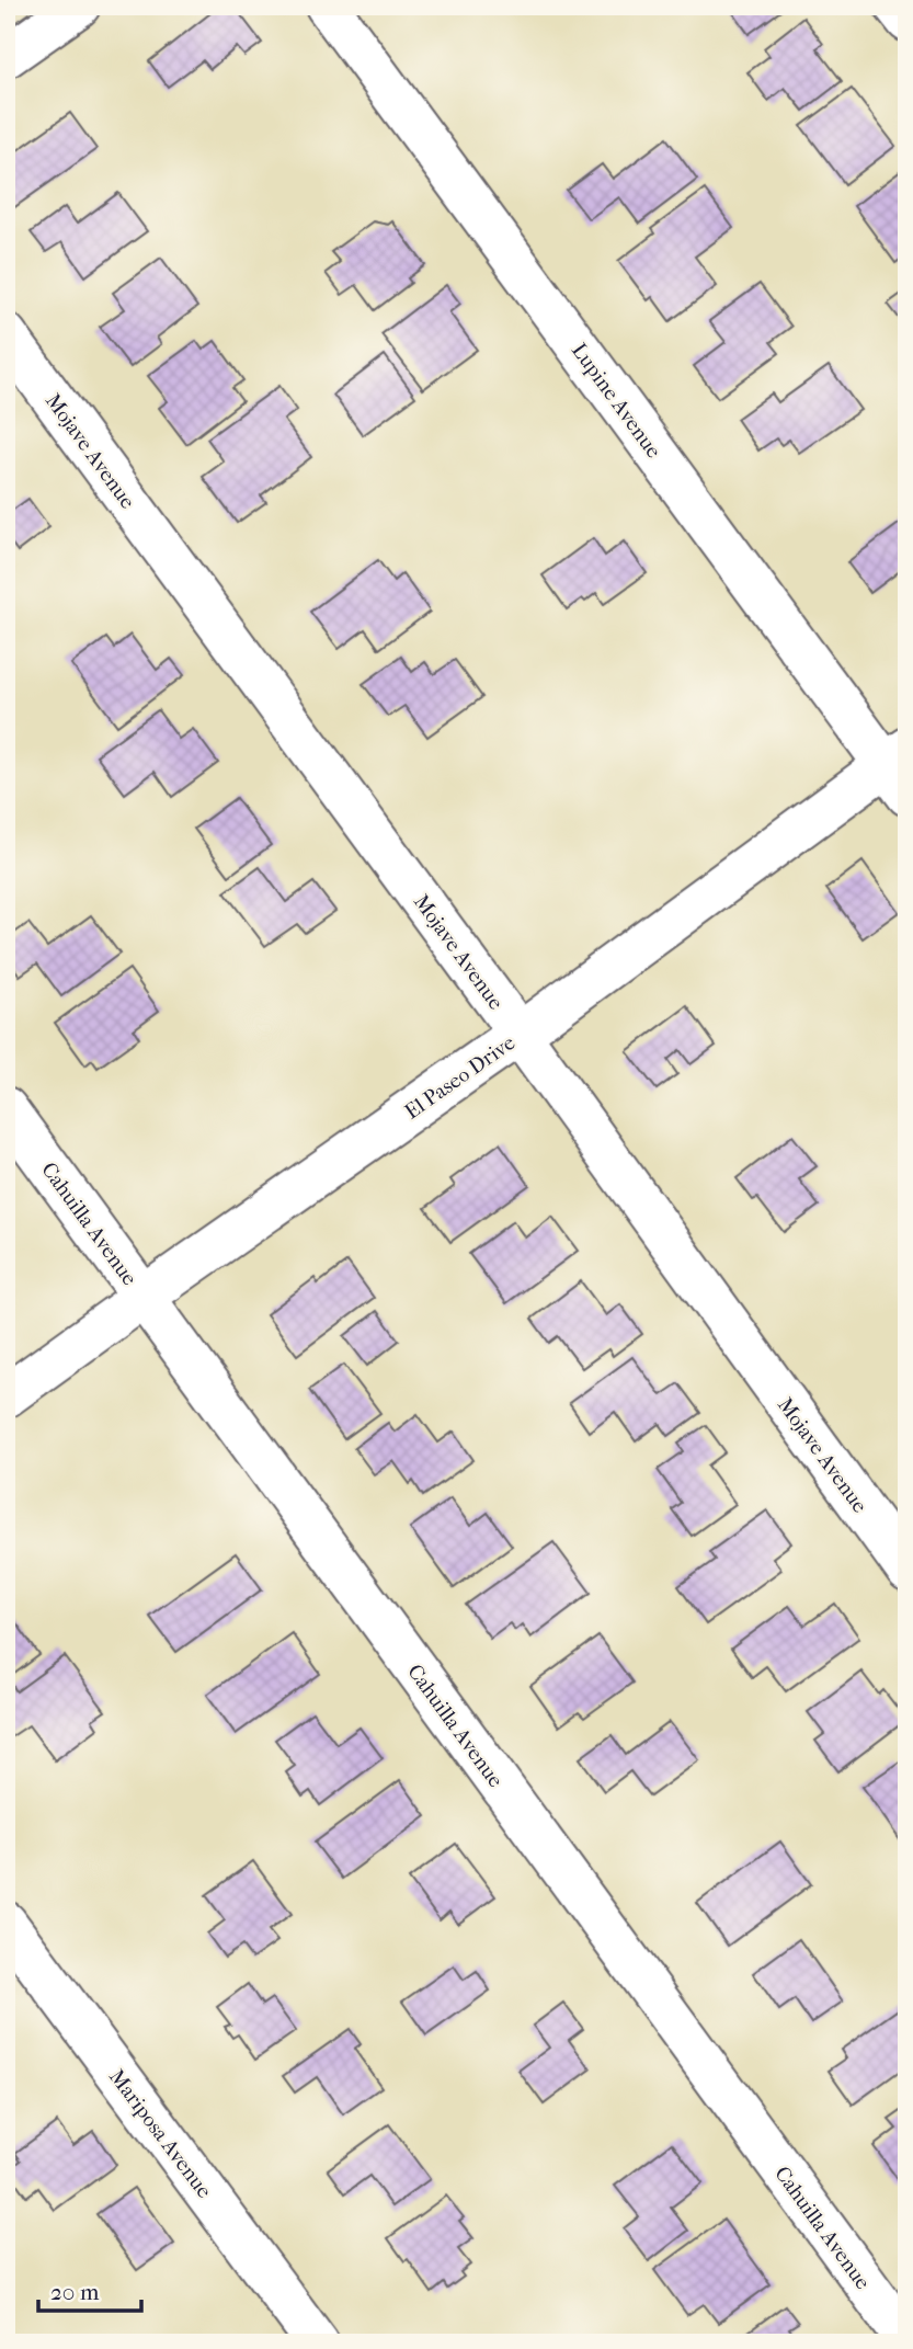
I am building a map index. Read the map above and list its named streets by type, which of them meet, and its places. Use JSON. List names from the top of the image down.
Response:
{
  "streets": {
    "street": [
      "Lupine Avenue",
      "Mojave Avenue",
      "El Paseo Drive",
      "Cahuilla Avenue",
      "Mariposa Avenue"
    ]
  },
  "crossings": [
    ["Lupine Avenue", "El Paseo Drive"],
    ["Mojave Avenue", "El Paseo Drive"],
    ["El Paseo Drive", "Cahuilla Avenue"]
  ],
  "scale_bar": "20 m"
}
